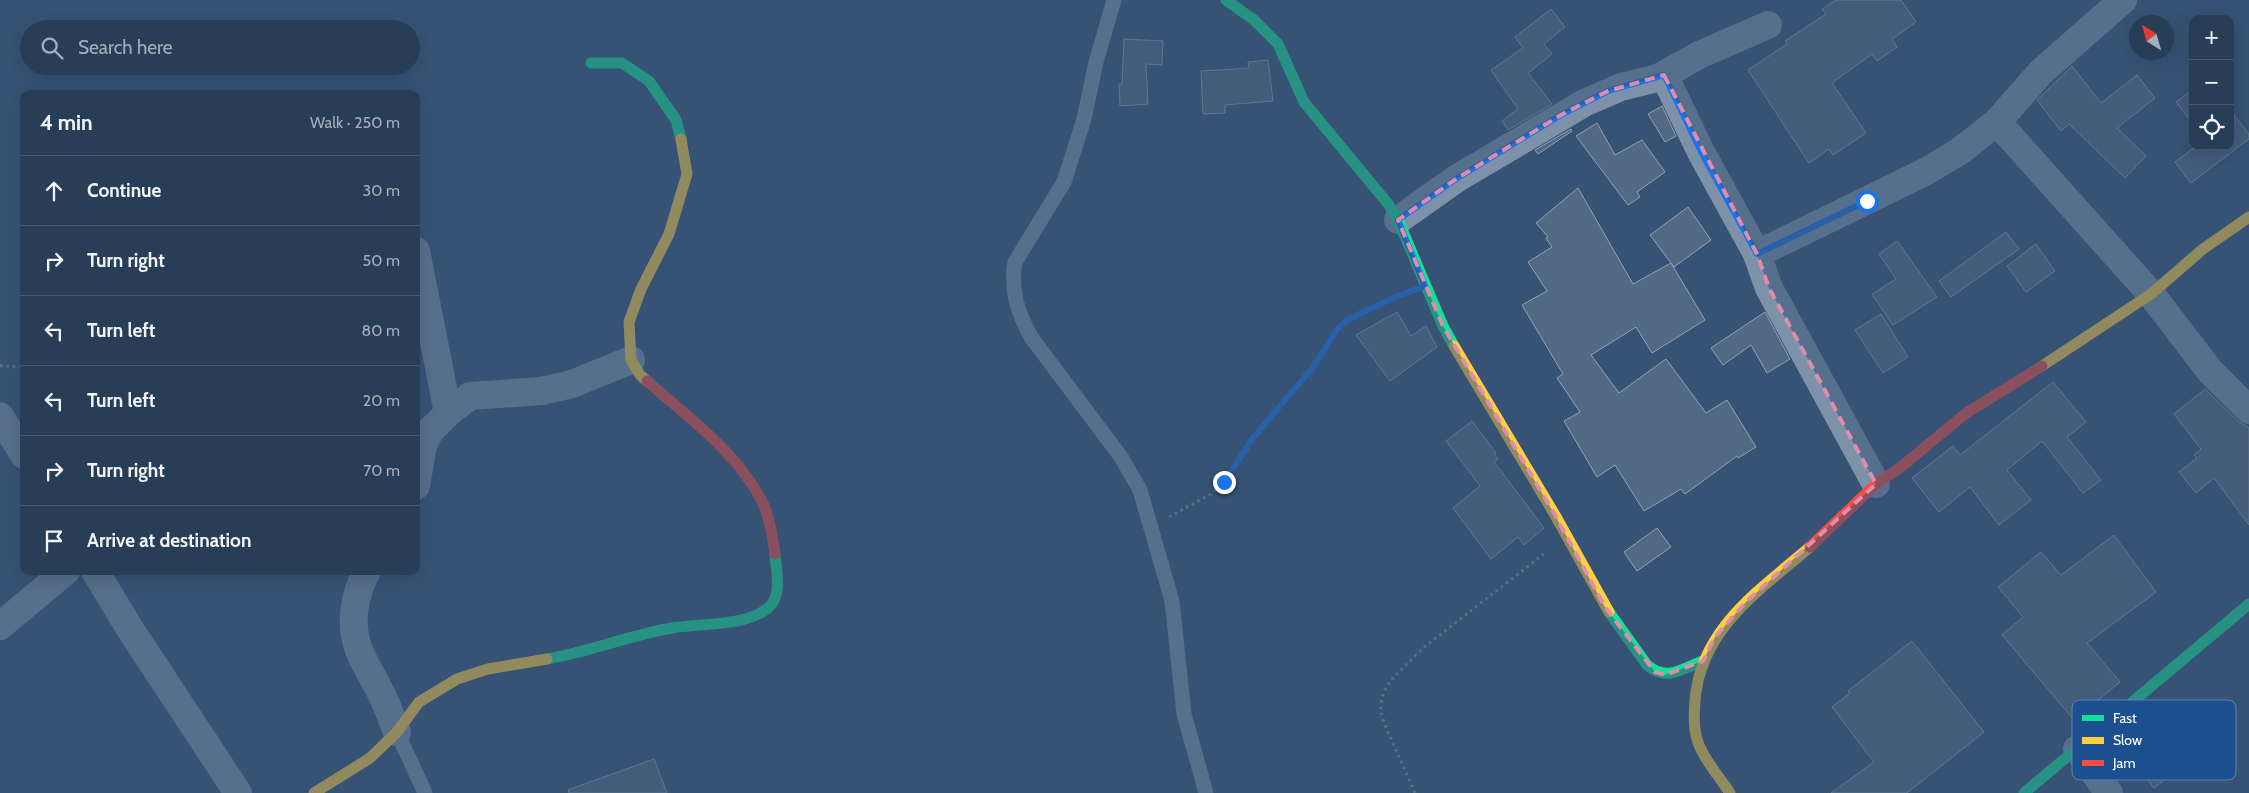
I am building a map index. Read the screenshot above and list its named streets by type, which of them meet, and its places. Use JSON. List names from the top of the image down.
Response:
{
  "legend": ["Fast", "Slow", "Jam"],
  "north": "top left",
  "page": {
    "map_buttons": ["+", "−"],
    "search": "Search here",
    "heading": ["4 min", "Walk · 250 m"],
    "list": [
      ["Continue", "30 m"],
      ["Turn right", "50 m"],
      ["Turn left", "80 m"],
      ["Turn left", "20 m"],
      ["Turn right", "70 m"],
      "Arrive at destination"
    ]
  }
}
